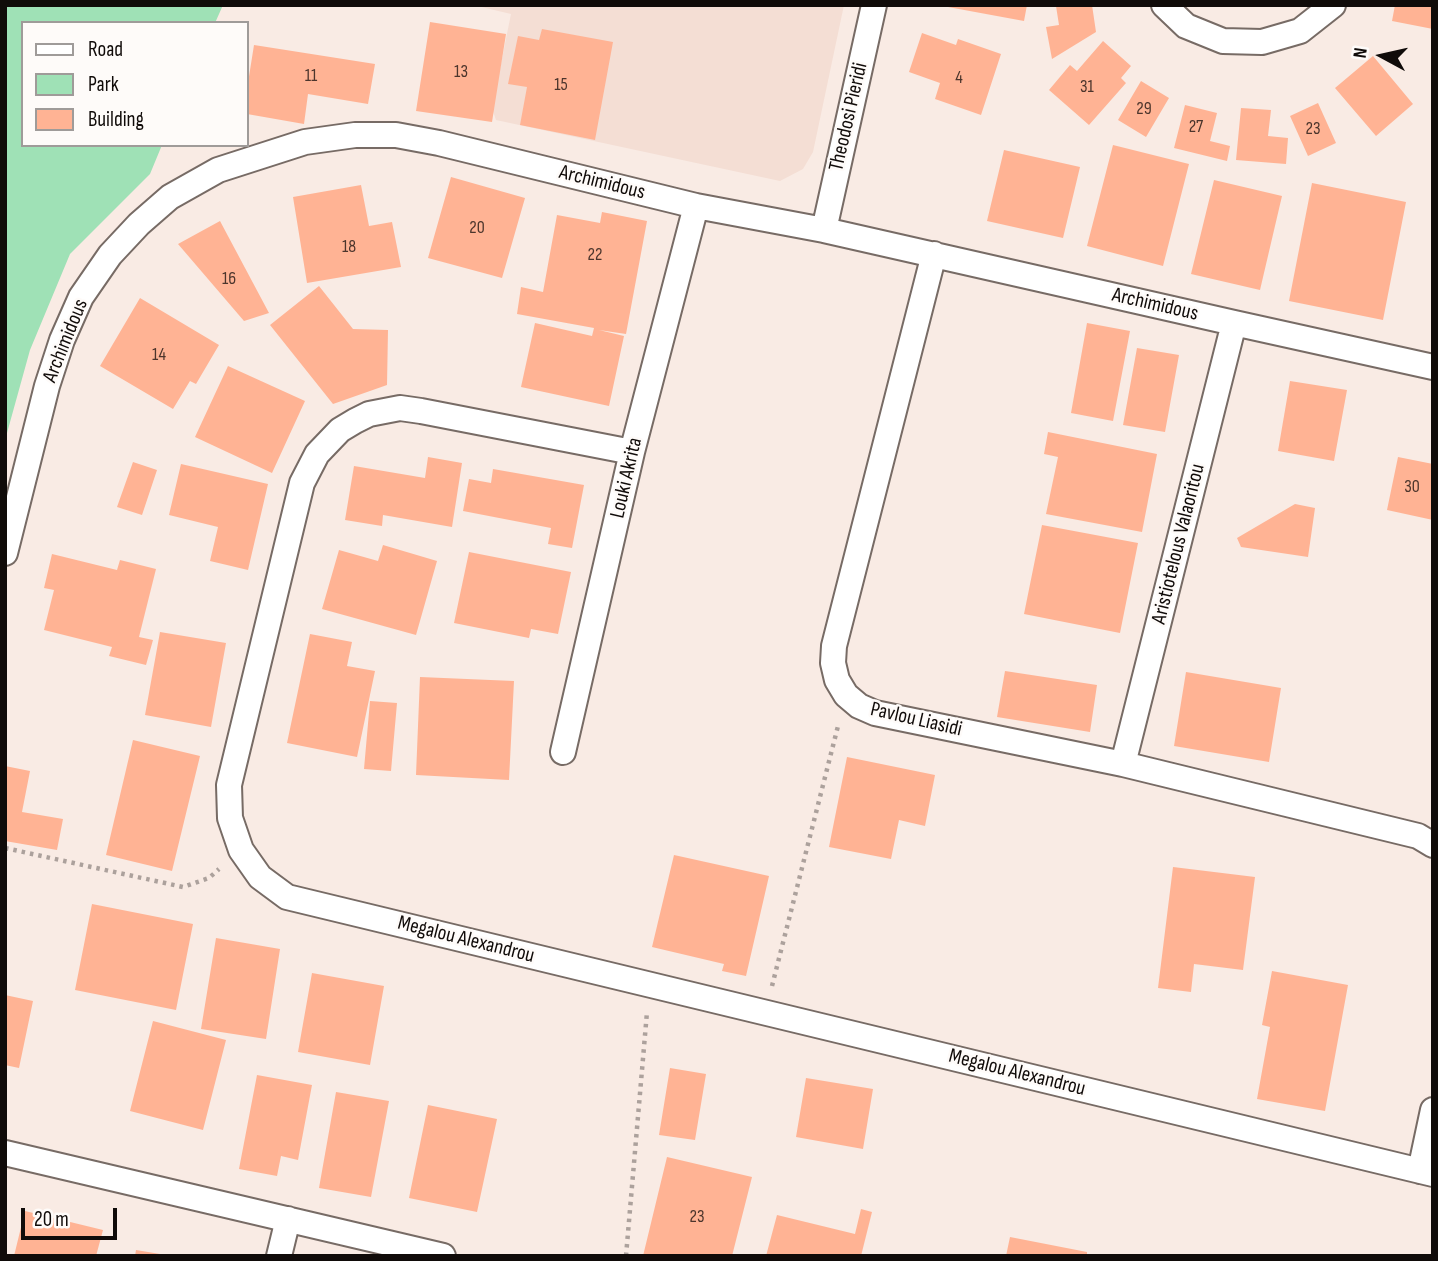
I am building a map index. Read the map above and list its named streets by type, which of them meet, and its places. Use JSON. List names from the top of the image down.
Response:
{
  "streets": {
    "street": [
      "Theodosi Pieridi",
      "Archimidous",
      "Louki Akrita",
      "Aristiotelous Valaoritou",
      "Pavlou Liasidi",
      "Megalou Alexandrou"
    ]
  },
  "crossings": [
    ["Theodosi Pieridi", "Archimidous"],
    ["Archimidous", "Louki Akrita"],
    ["Archimidous", "Aristiotelous Valaoritou"],
    ["Archimidous", "Pavlou Liasidi"],
    ["Louki Akrita", "Megalou Alexandrou"],
    ["Aristiotelous Valaoritou", "Pavlou Liasidi"]
  ],
  "house_numbers": [
    "13",
    "11",
    "4",
    "15",
    "31",
    "29",
    "27",
    "23",
    "20",
    "18",
    "22",
    "16",
    "14",
    "30",
    "23"
  ],
  "legend": ["Road", "Park", "Building"],
  "scale_bar": "20 m",
  "north": "left"
}
